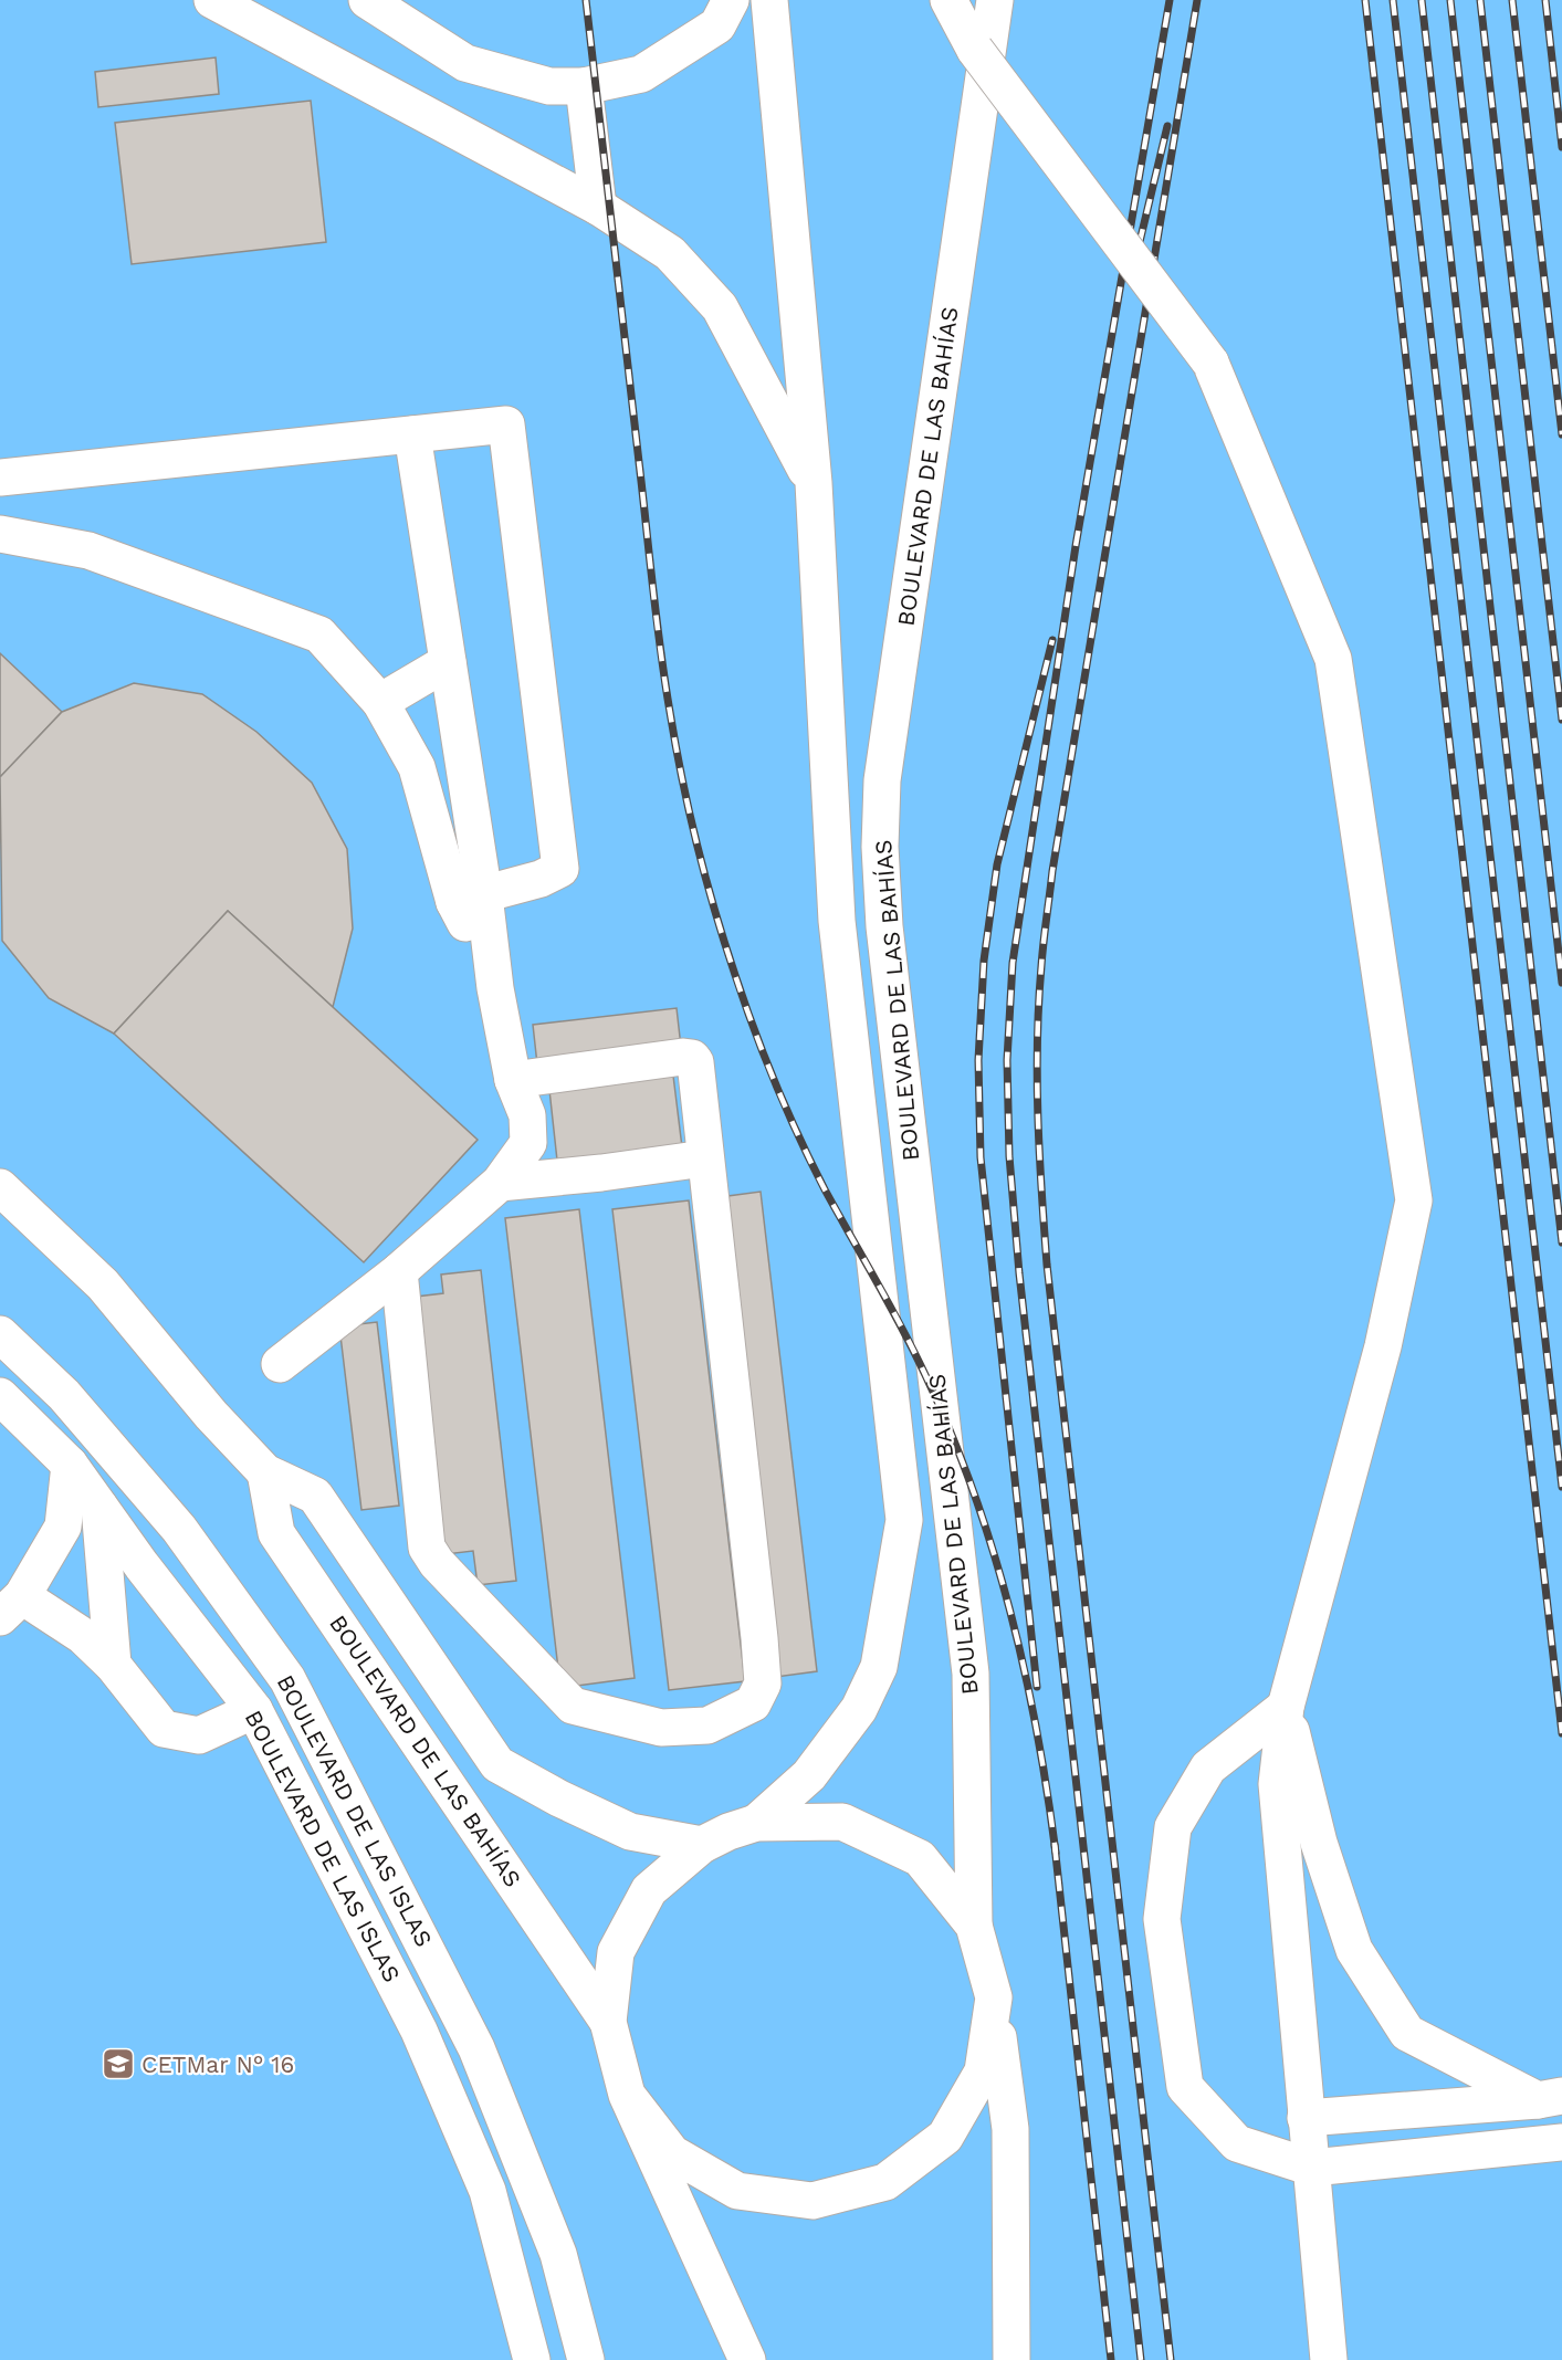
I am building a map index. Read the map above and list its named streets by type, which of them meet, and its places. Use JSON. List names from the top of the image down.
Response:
{
  "streets": {
    "street": ["BOULEVARD DE LAS BAHÍAS", "BOULEVARD DE LAS ISLAS"]
  },
  "places": {
    "school or university": ["CETMar N° 16"]
  }
}
